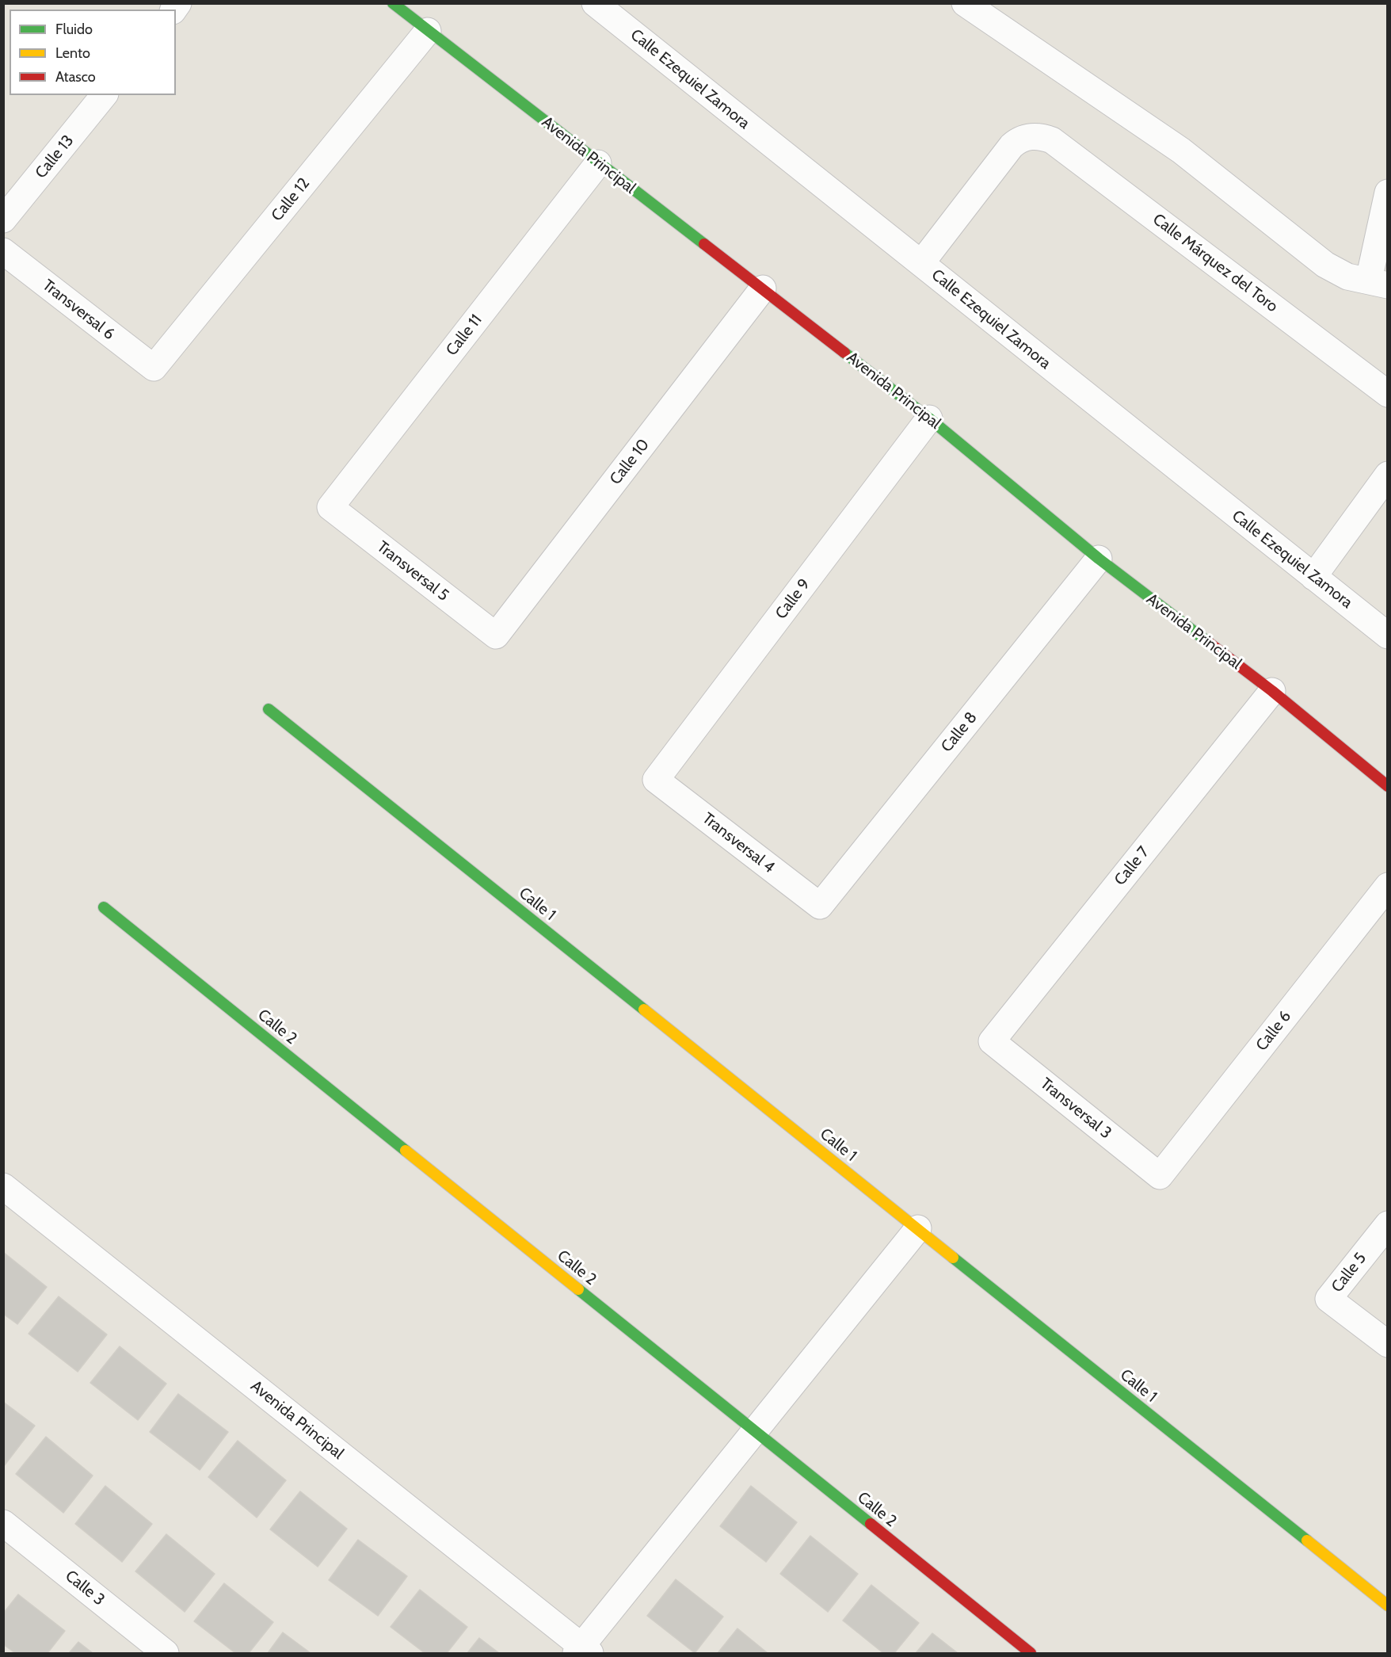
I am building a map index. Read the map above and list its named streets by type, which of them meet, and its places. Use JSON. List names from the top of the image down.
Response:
{
  "streets": {
    "street": [
      "Calle Ezequiel Zamora",
      "Avenida Principal",
      "Calle 13",
      "Calle 12",
      "Calle Márquez del Toro",
      "Transversal 6",
      "Calle 11",
      "Calle 10",
      "Transversal 5",
      "Calle 9",
      "Calle 8",
      "Transversal 4",
      "Calle 7",
      "Calle 1",
      "Calle 2",
      "Calle 6",
      "Transversal 3",
      "Calle 5",
      "Calle 3"
    ]
  },
  "crossings": [
    ["Calle Ezequiel Zamora", "Calle Márquez del Toro"],
    ["Avenida Principal", "Calle 12"],
    ["Avenida Principal", "Calle 11"],
    ["Avenida Principal", "Calle 10"],
    ["Avenida Principal", "Calle 9"],
    ["Avenida Principal", "Calle 8"],
    ["Avenida Principal", "Calle 7"],
    ["Calle 12", "Transversal 6"],
    ["Calle 11", "Transversal 5"],
    ["Calle 10", "Transversal 5"],
    ["Calle 9", "Transversal 4"],
    ["Calle 8", "Transversal 4"],
    ["Calle 7", "Transversal 3"],
    ["Calle 6", "Transversal 3"]
  ],
  "legend": ["Fluido", "Lento", "Atasco"]
}
